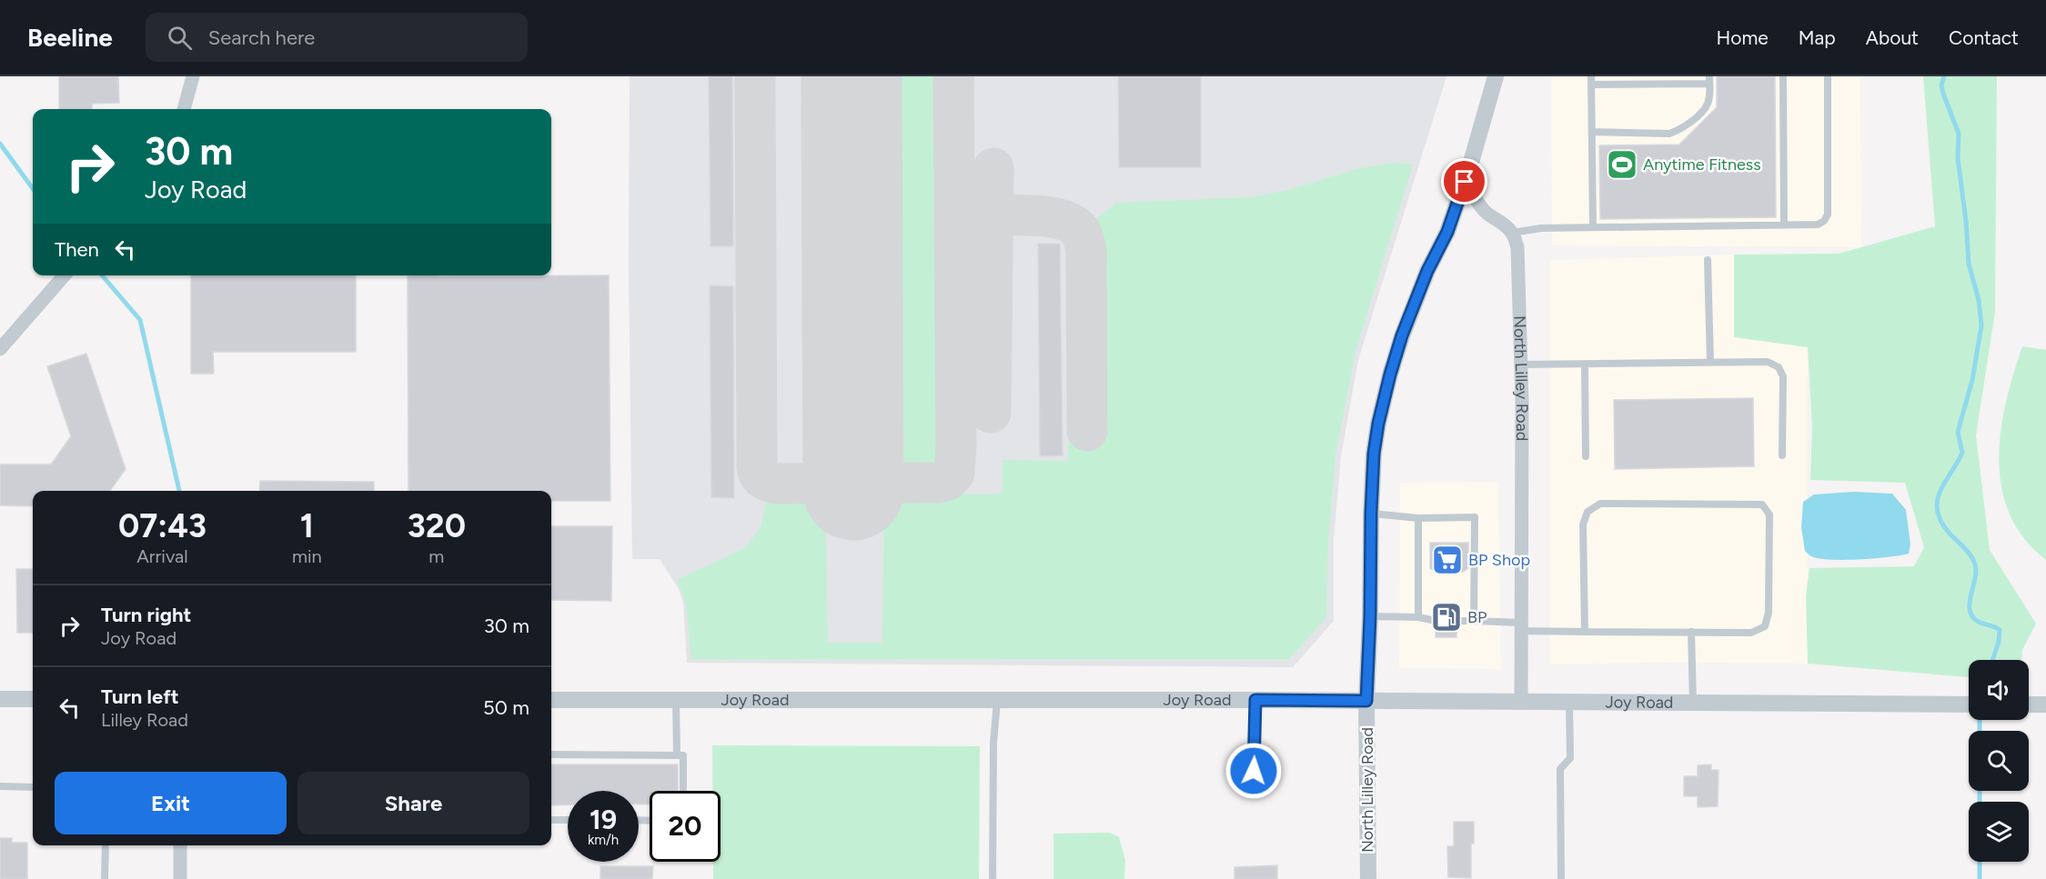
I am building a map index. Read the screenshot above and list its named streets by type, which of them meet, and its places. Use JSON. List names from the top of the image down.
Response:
{
  "streets": {
    "street": ["North Lilley Road", "Joy Road"]
  },
  "crossings": [
    ["North Lilley Road", "Joy Road"]
  ],
  "places": {
    "sports": ["Anytime Fitness"],
    "supermarket": ["BP Shop"],
    "fuel station": ["BP"]
  },
  "page": {
    "header": "Beeline",
    "search": "Search here",
    "nav": [
      "Home",
      "Map",
      "About",
      "Contact"
    ],
    "turn": ["30 m", "Joy Road"],
    "then": "Then",
    "eta": [
      "07:43",
      "Arrival",
      "1",
      "min",
      "320",
      "m"
    ],
    "list": [
      {
        "name": "Turn right",
        "note": "Joy Road",
        "value": "30 m"
      },
      {
        "name": "Turn left",
        "note": "Lilley Road",
        "value": "50 m"
      }
    ],
    "buttons": ["Exit", "Share"],
    "speed": "19 km/h",
    "limit": "20"
  }
}
